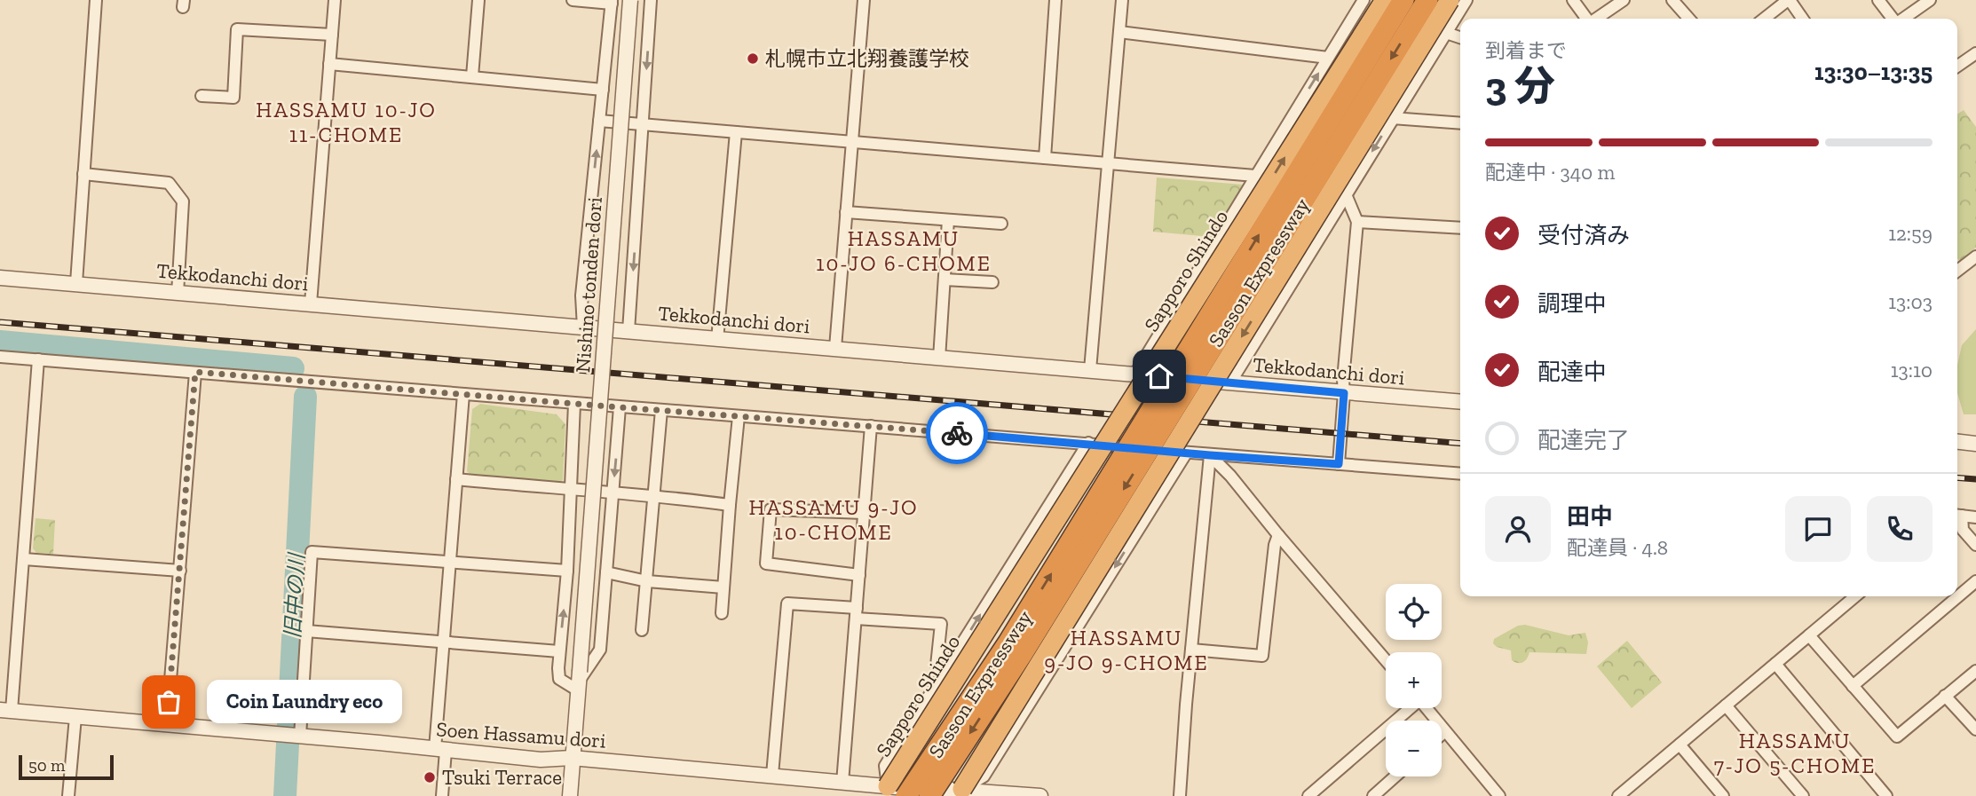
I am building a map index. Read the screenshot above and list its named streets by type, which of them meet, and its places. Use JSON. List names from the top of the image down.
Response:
{
  "streets": {
    "highway": ["Sapporo Shindo", "Sasson Expressway"],
    "street": ["Tekkodanchi dori", "Nishino tonden dori", "Soen Hassamu dori"]
  },
  "crossings": [
    ["Sapporo Shindo", "Soen Hassamu dori"],
    ["Nishino tonden dori", "Soen Hassamu dori"]
  ],
  "districts": [
    "HASSAMU 10-JO 11-CHOME",
    "HASSAMU 10-JO 6-CHOME",
    "HASSAMU 9-JO 10-CHOME",
    "HASSAMU 9-JO 9-CHOME",
    "HASSAMU 7-JO 5-CHOME"
  ],
  "water": ["旧中の川"],
  "places": ["札幌市立北翔養護学校", "Coin Laundry eco", "Tsuki Terrace"],
  "scale_bar": "50 m",
  "page": {
    "heading": ["3 分", "到着まで", "13:30–13:35"],
    "panel": ["田中", "配達員 · 4.8"],
    "bar": "配達中 · 340 m",
    "list": [
      ["受付済み", "12:59"],
      ["調理中", "13:03"],
      ["配達中", "13:10"],
      "配達完了"
    ],
    "map_buttons": ["+", "−"],
    "bubble": "Coin Laundry eco",
    "scale": "50 m"
  }
}
